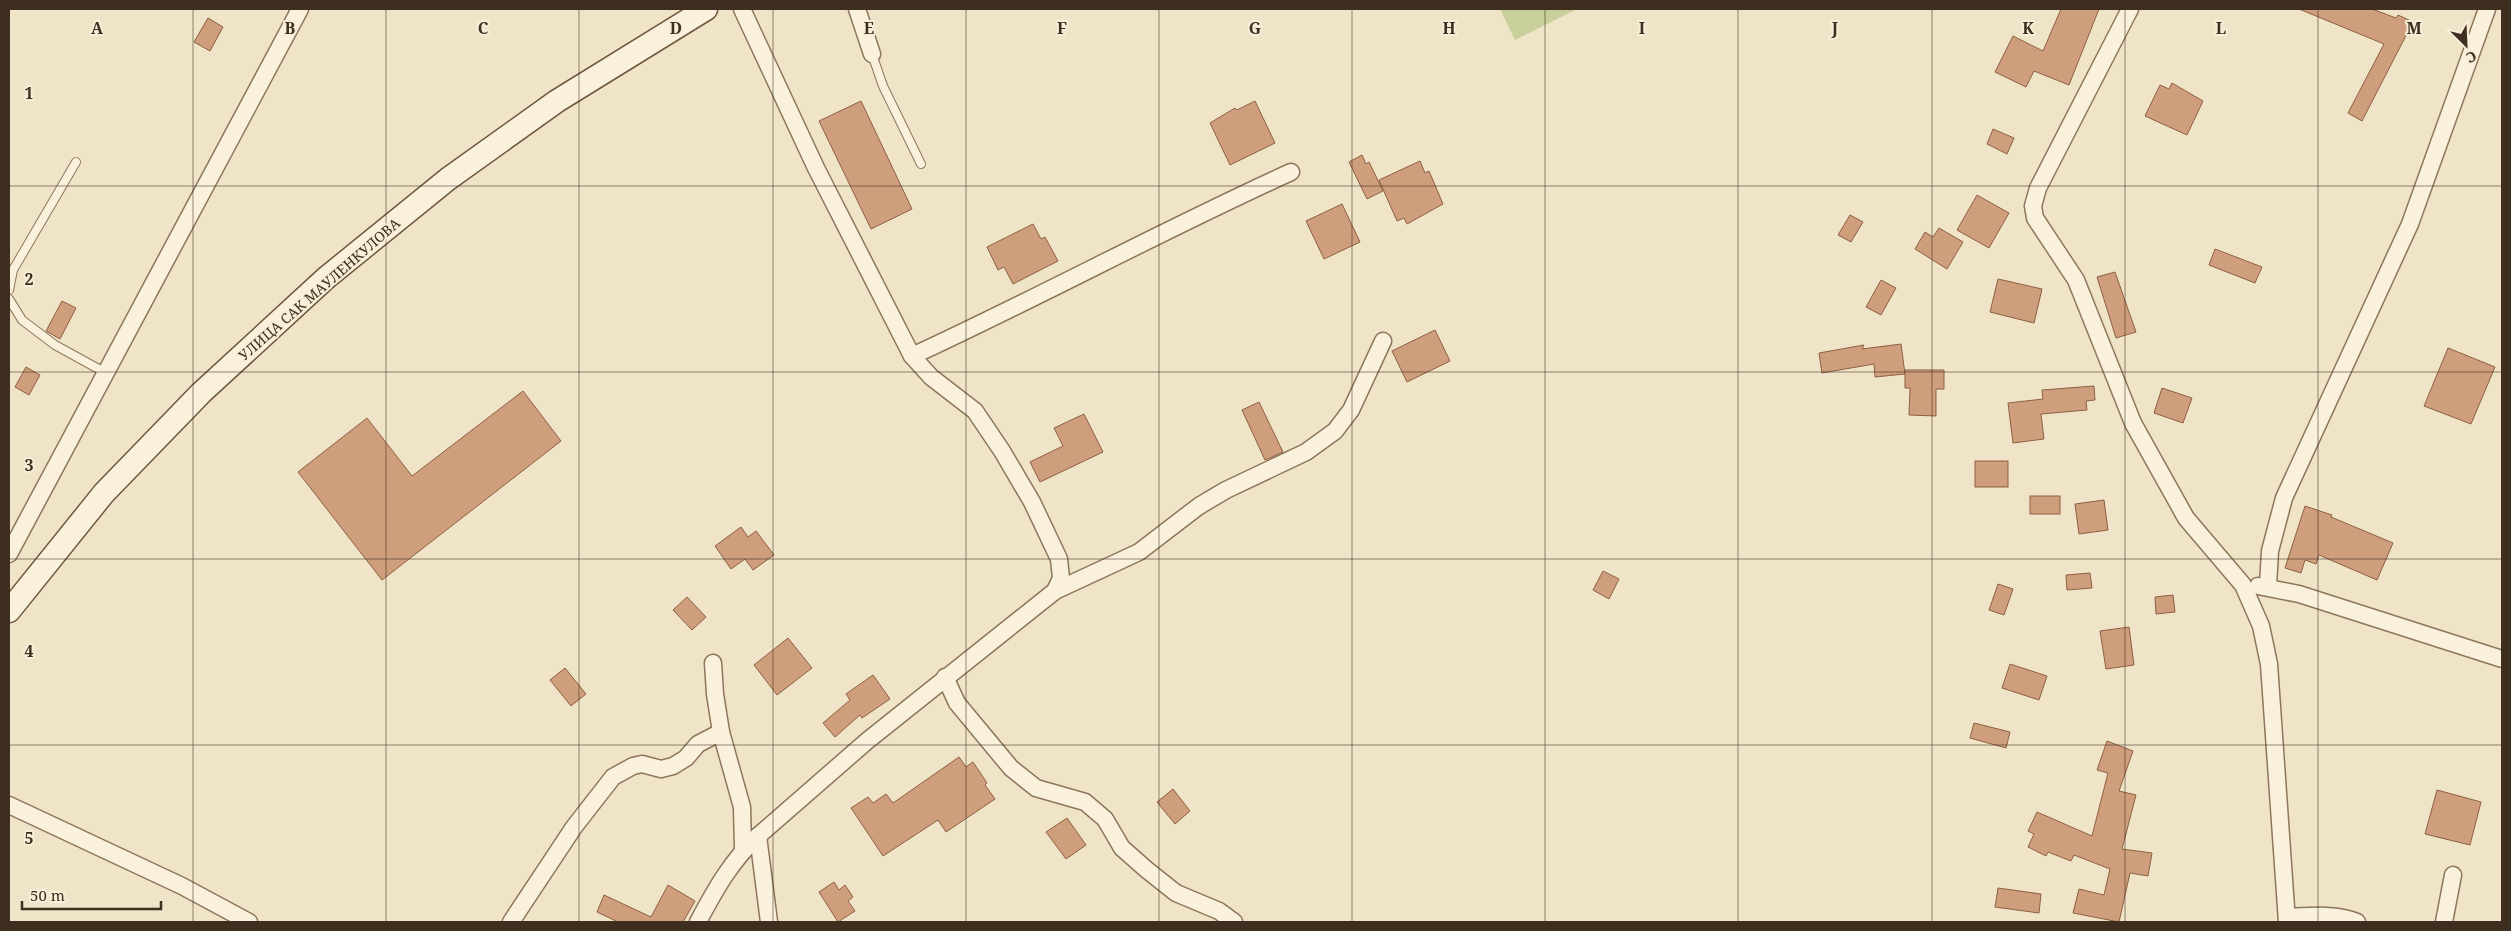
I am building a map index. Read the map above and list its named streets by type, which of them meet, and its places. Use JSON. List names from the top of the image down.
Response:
{
  "streets": {
    "main road": ["УЛИЦА САК МАУЛЕНКУЛОВА"]
  },
  "scale_bar": "50 m",
  "north": "bottom right",
  "grid": {
    "columns": [
      "A",
      "B",
      "C",
      "D",
      "E",
      "F",
      "G",
      "H",
      "I",
      "J",
      "K",
      "L",
      "M"
    ],
    "rows": [
      "1",
      "2",
      "3",
      "4",
      "5"
    ]
  }
}
